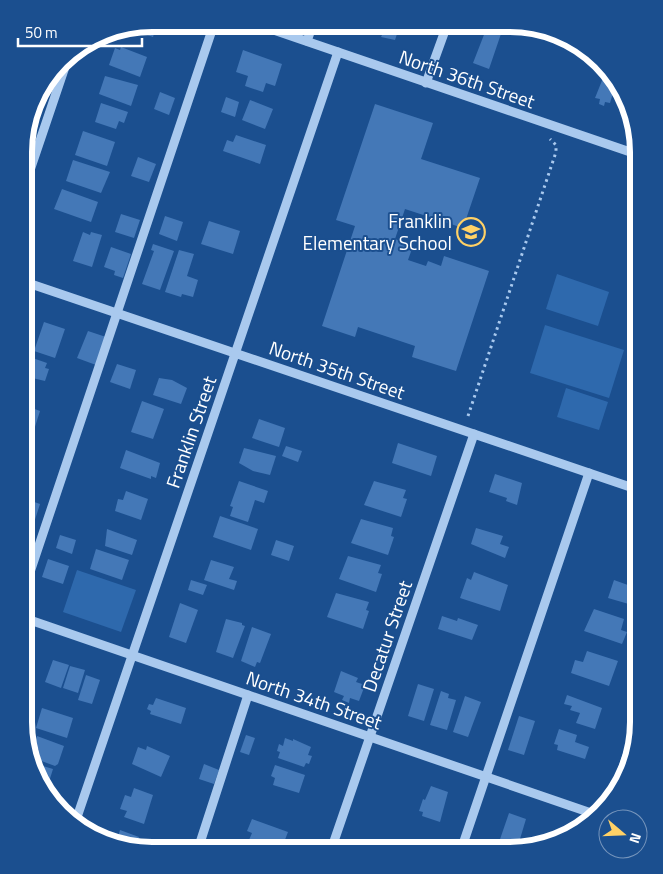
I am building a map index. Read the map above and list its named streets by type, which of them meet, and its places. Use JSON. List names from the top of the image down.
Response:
{
  "streets": {
    "street": [
      "North 36th Street",
      "North 35th Street",
      "Franklin Street",
      "Decatur Street",
      "North 34th Street"
    ]
  },
  "crossings": [
    ["North 36th Street", "Franklin Street"],
    ["North 35th Street", "Franklin Street"],
    ["North 35th Street", "Decatur Street"],
    ["Franklin Street", "North 34th Street"],
    ["Decatur Street", "North 34th Street"]
  ],
  "places": {
    "school or university": ["Franklin Elementary School"]
  },
  "scale_bar": "50 m",
  "north": "right"
}
